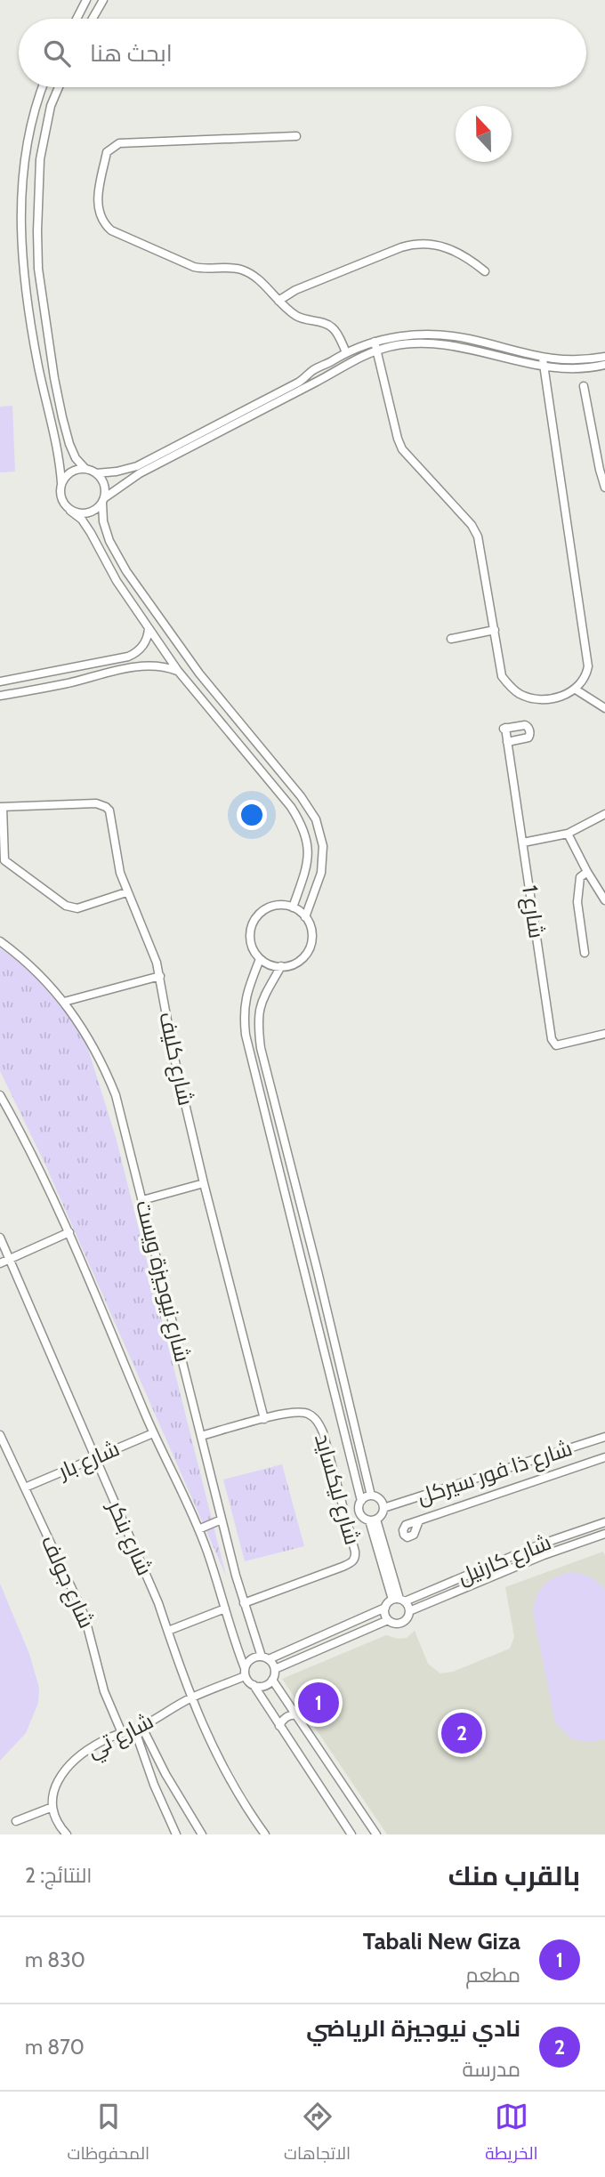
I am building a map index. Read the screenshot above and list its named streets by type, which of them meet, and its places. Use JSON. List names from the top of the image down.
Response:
{
  "streets": {
    "street": [
      "شارع 1",
      "شارع كليف",
      "شارع نيوجيزة ويست",
      "شارع بار",
      "شارع ذا فور سيركل",
      "شارع ليكسايد",
      "شارع بنكر",
      "شارع كارنيل",
      "شارع جولف",
      "شارع تي"
    ]
  },
  "crossings": [
    ["شارع كليف", "شارع ليكسايد"],
    ["شارع نيوجيزة ويست", "شارع ليكسايد"],
    ["شارع نيوجيزة ويست", "شارع تي"],
    ["شارع بار", "شارع بنكر"],
    ["شارع بار", "شارع جولف"],
    ["شارع بنكر", "شارع تي"],
    ["شارع جولف", "شارع تي"]
  ],
  "north": "top",
  "page": {
    "search": "ابحث هنا",
    "pins": ["1", "2"],
    "heading": ["بالقرب منك", "النتائج: 2"],
    "list": [
      {
        "mark": "1",
        "name": "Tabali New Giza",
        "note": "مطعم",
        "value": "830 m"
      },
      {
        "mark": "2",
        "name": "نادي نيوجيزة الرياضي",
        "note": "مدرسة",
        "value": "870 m"
      }
    ],
    "nav": ["الخريطة", "الاتجاهات", "المحفوظات"]
  }
}
